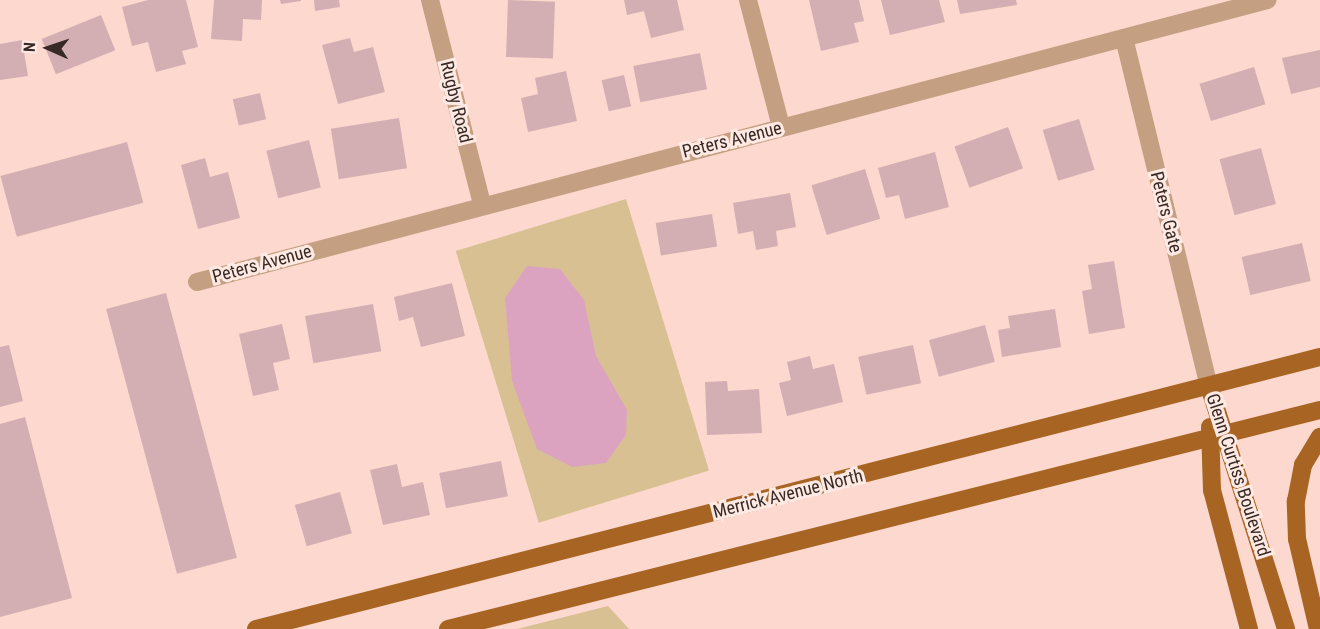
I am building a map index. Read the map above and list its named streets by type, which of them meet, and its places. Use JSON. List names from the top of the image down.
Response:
{
  "streets": {
    "main road": ["Glenn Curtiss Boulevard", "Merrick Avenue North"],
    "street": ["Rugby Road", "Peters Avenue", "Peters Gate"]
  },
  "crossings": [
    ["Rugby Road", "Peters Avenue"],
    ["Peters Avenue", "Peters Gate"],
    ["Peters Gate", "Glenn Curtiss Boulevard"],
    ["Peters Gate", "Merrick Avenue North"],
    ["Glenn Curtiss Boulevard", "Merrick Avenue North"]
  ],
  "north": "left"
}
